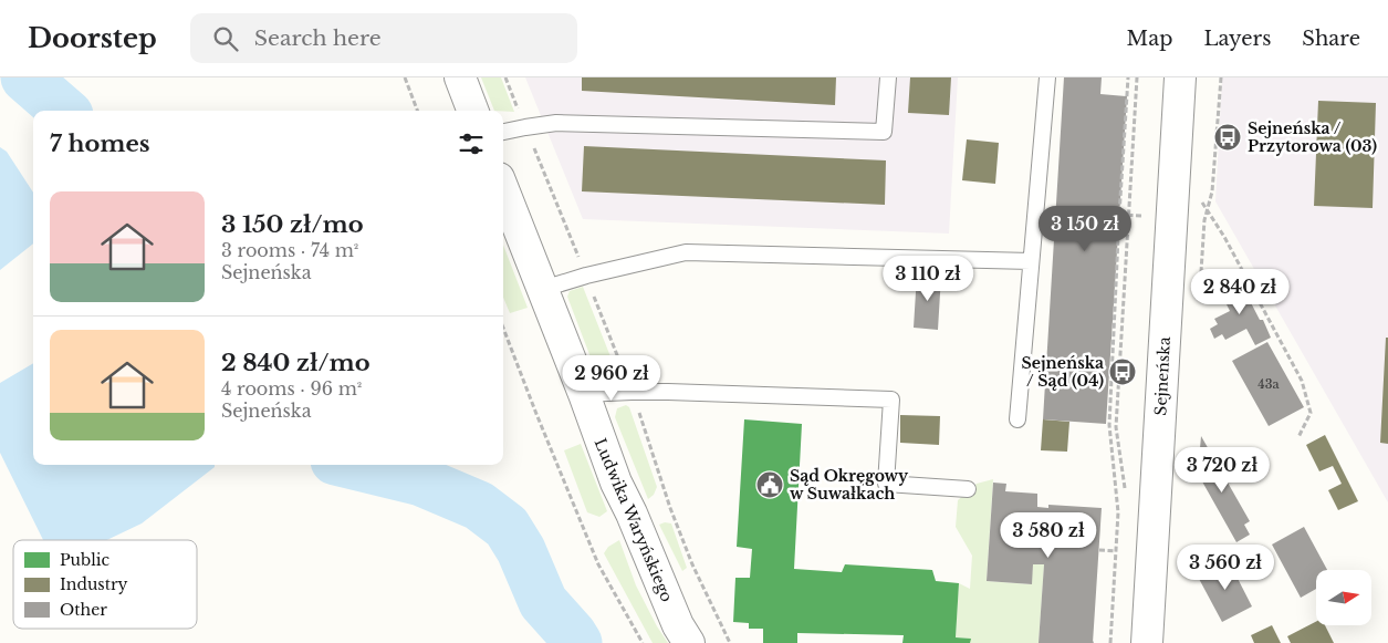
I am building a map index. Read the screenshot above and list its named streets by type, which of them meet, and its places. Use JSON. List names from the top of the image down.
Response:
{
  "streets": {
    "street": ["Sejneńska", "Ludwika Waryńskiego"]
  },
  "places": {
    "bus stop": ["Sejneńska / Przytorowa (03)", "Sejneńska / Sąd (04)"],
    "public building": ["Sąd Okręgowy w Suwałkach"]
  },
  "house_numbers": ["43a"],
  "legend": ["Public", "Industry", "Other"],
  "north": "right",
  "page": {
    "header": "Doorstep",
    "search": "Search here",
    "nav": ["Map", "Layers", "Share"],
    "heading": "7 homes",
    "list": [
      {
        "name": "3 150 zł/mo",
        "note": "3 rooms · 74 m² · Sejneńska"
      },
      {
        "name": "2 840 zł/mo",
        "note": "4 rooms · 96 m² · Sejneńska"
      }
    ],
    "price": [
      "3 150 zł",
      "3 110 zł",
      "2 840 zł",
      "2 960 zł",
      "3 720 zł",
      "3 580 zł",
      "3 560 zł"
    ]
  }
}
